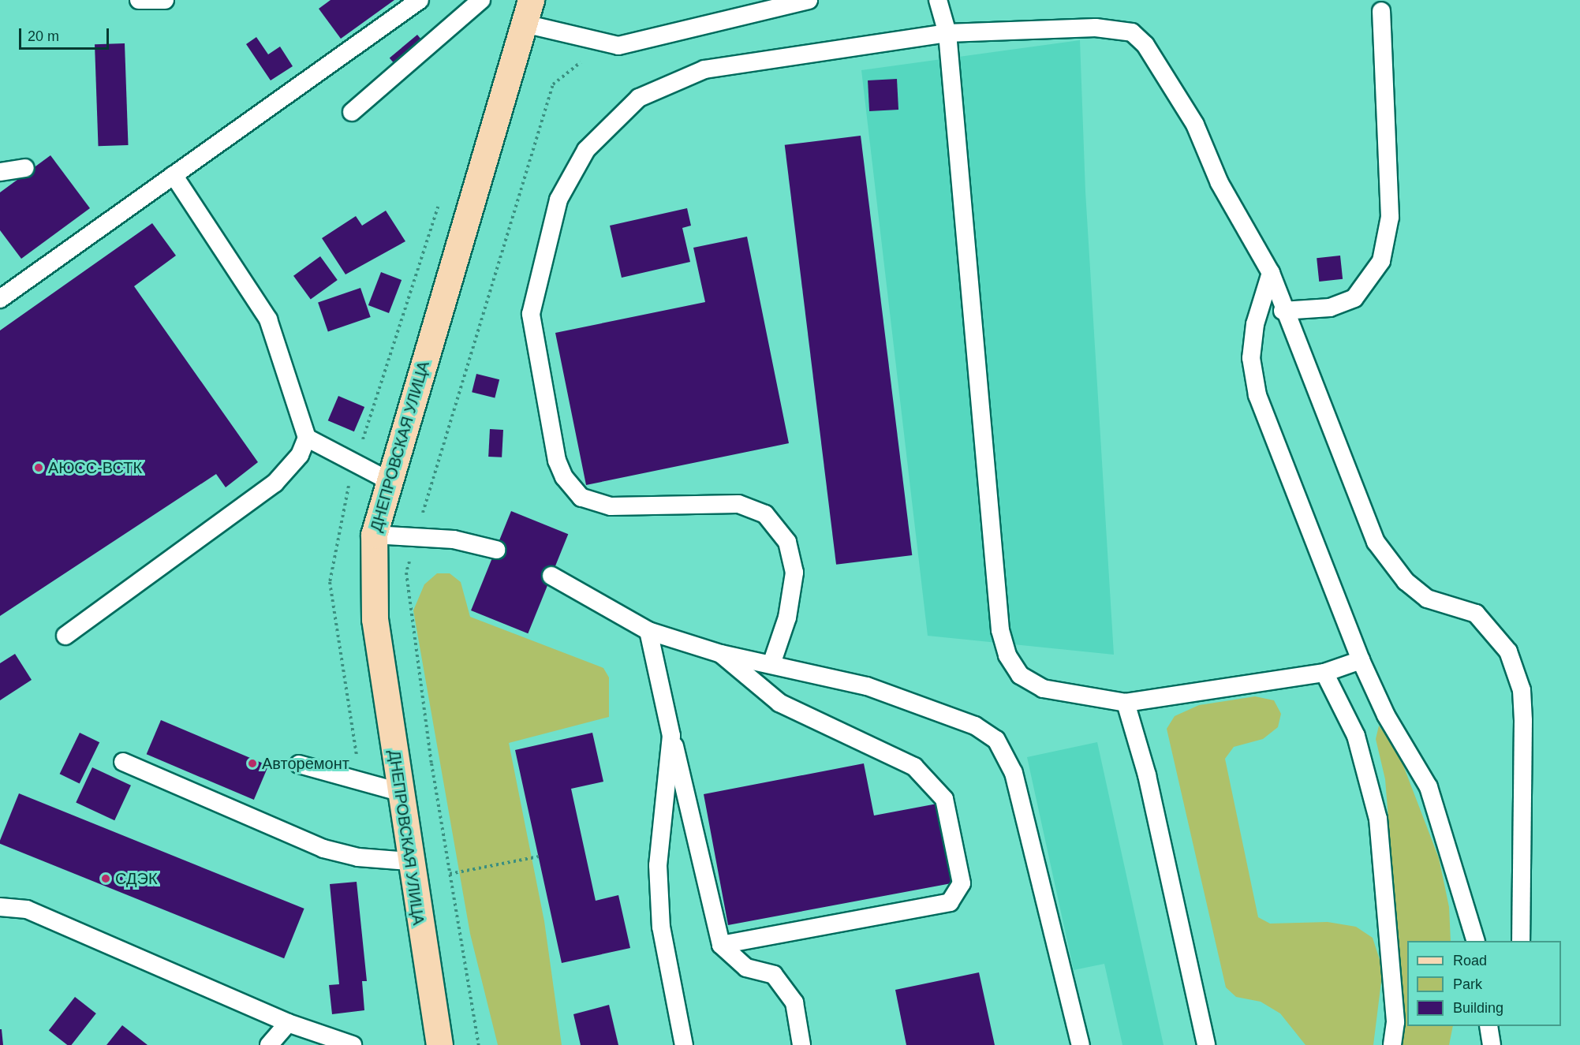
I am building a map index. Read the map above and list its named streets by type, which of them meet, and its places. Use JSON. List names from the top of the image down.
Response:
{
  "streets": {
    "main road": ["ДНЕПРОВСКАЯ УЛИЦА"]
  },
  "places": ["АЮСС-ВСТК", "Авторемонт", "СДЭК"],
  "legend": ["Road", "Park", "Building"],
  "scale_bar": "20 m"
}
